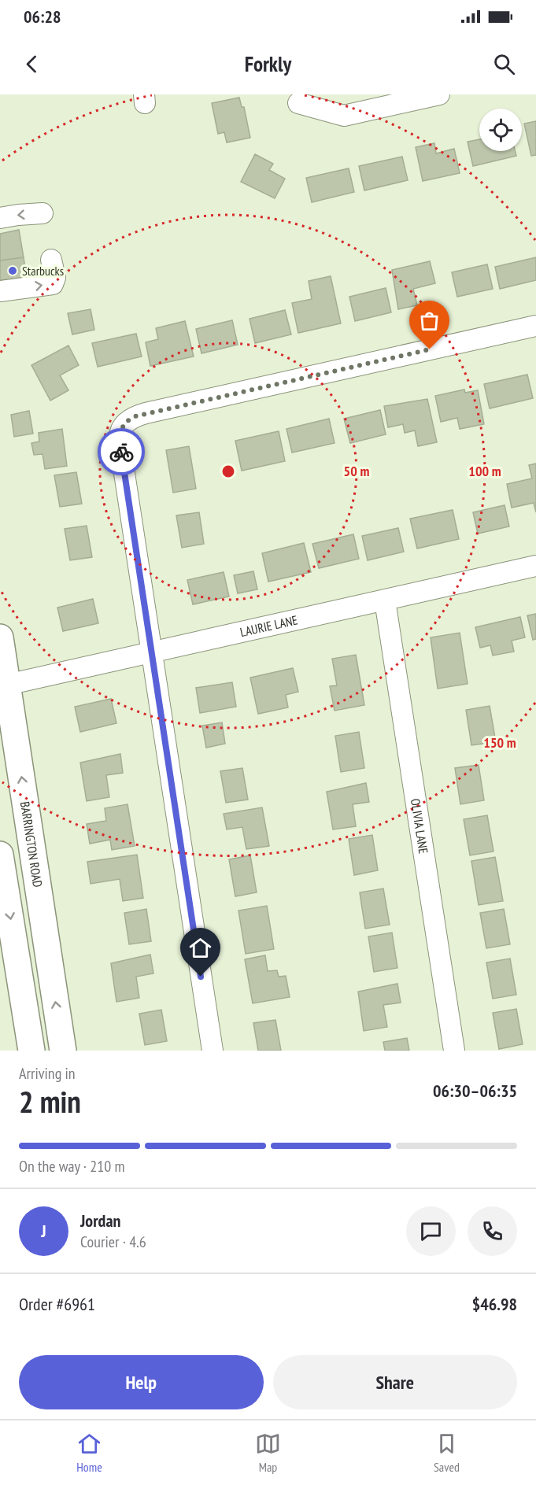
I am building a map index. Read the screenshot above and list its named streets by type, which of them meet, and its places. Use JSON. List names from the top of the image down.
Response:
{
  "streets": {
    "main road": ["BARRINGTON ROAD"],
    "street": ["LAURIE LANE", "OLIVIA LANE"]
  },
  "crossings": [
    ["LAURIE LANE", "OLIVIA LANE"],
    ["LAURIE LANE", "BARRINGTON ROAD"]
  ],
  "places": ["Starbucks"],
  "page": {
    "status": "06:28",
    "header": "Forkly",
    "heading": ["2 min", "Arriving in", "06:30–06:35"],
    "panel": [
      "Jordan",
      "Courier · 4.6",
      "Order #6961",
      "$46.98"
    ],
    "bar": "On the way · 210 m",
    "round": "J",
    "buttons": ["Help", "Share"],
    "tabs": ["Home", "Map", "Saved"]
  },
  "rings": ["50 m", "100 m", "150 m"]
}
